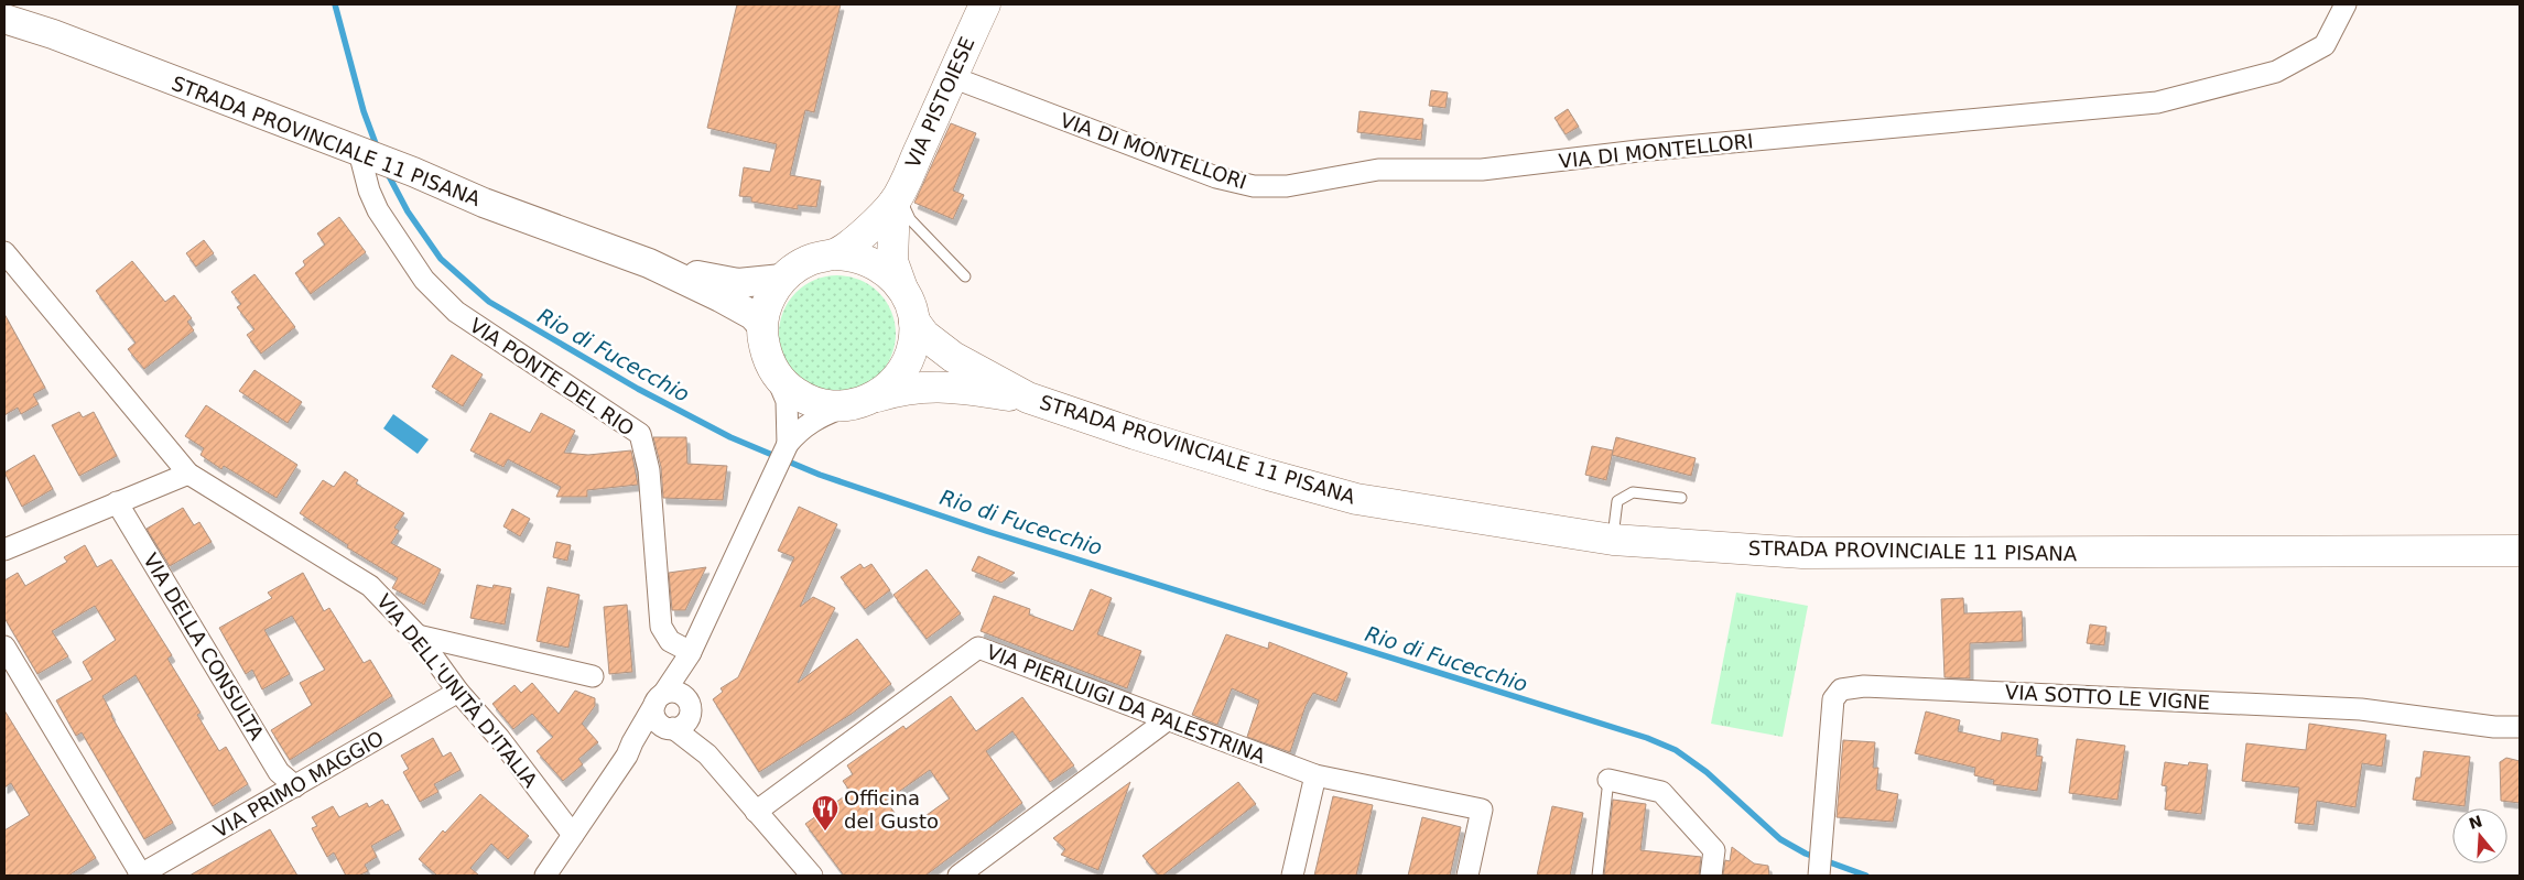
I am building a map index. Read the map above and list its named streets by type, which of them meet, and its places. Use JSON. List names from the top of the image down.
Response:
{
  "streets": {
    "main road": ["VIA PISTOIESE", "STRADA PROVINCIALE 11 PISANA"],
    "street": [
      "VIA DI MONTELLORI",
      "VIA PONTE DEL RIO",
      "VIA DELLA CONSULTA",
      "VIA DELL'UNITÀ D'ITALIA",
      "VIA SOTTO LE VIGNE",
      "VIA PIERLUIGI DA PALESTRINA",
      "VIA PRIMO MAGGIO"
    ]
  },
  "crossings": [
    ["VIA PISTOIESE", "STRADA PROVINCIALE 11 PISANA"],
    ["VIA PISTOIESE", "VIA DI MONTELLORI"],
    ["STRADA PROVINCIALE 11 PISANA", "VIA PONTE DEL RIO"],
    ["VIA DELLA CONSULTA", "VIA PRIMO MAGGIO"],
    ["VIA DELL'UNITÀ D'ITALIA", "VIA PRIMO MAGGIO"]
  ],
  "water": ["Rio di Fucecchio"],
  "places": {
    "restaurant": ["Officina del Gusto"]
  },
  "north": "top"
}
